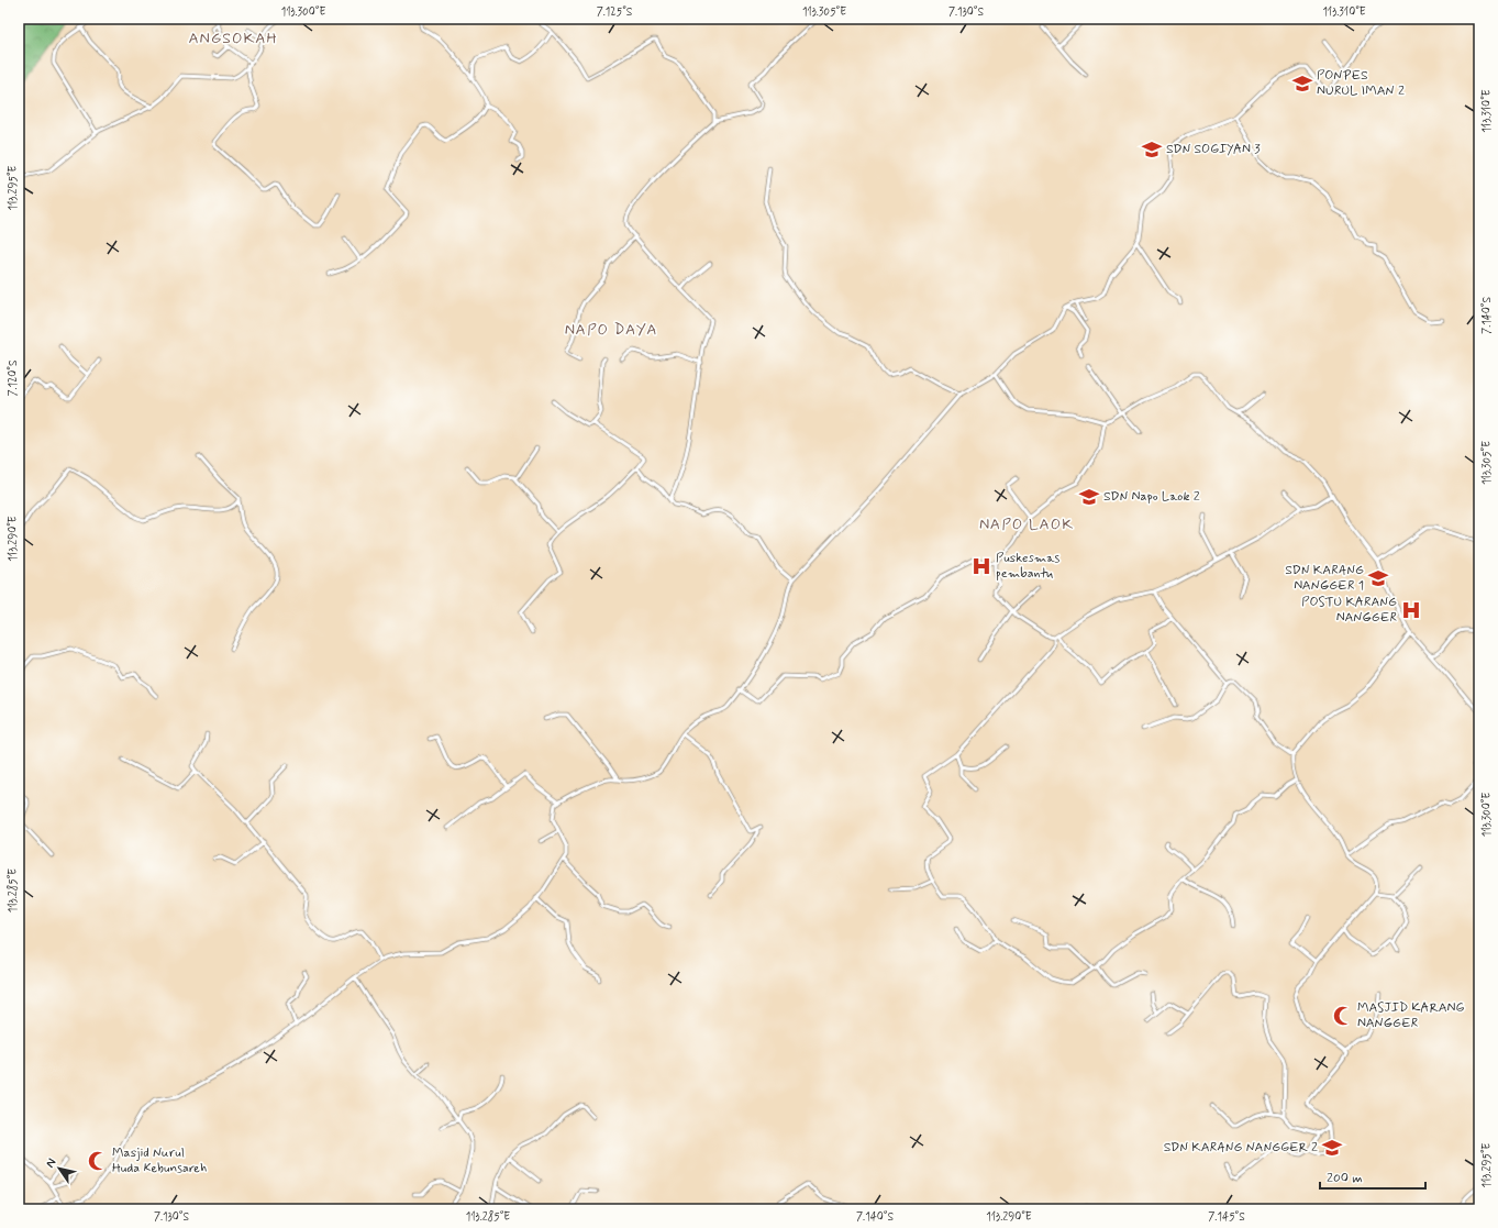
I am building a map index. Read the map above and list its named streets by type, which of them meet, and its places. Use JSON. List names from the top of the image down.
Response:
{
  "districts": ["ANGSOKAH", "NAPO DAYA", "NAPO LAOK"],
  "places": {
    "school or university": [
      "PONPES NURUL IMAN 2",
      "SDN SOGIYAN 3",
      "SDN Napo Laok 2",
      "SDN KARANG NANGGER 1",
      "SDN KARANG NANGGER 2"
    ],
    "hospital": ["Puskesmas pembantu", "POSTU KARANG NANGGER"],
    "mosque": ["MASJID KARANG NANGGER", "Masjid Nurul Huda Kebunsareh"]
  },
  "scale_bar": "200 m",
  "north": "top left",
  "coordinates": [
    "113.300°E",
    "7.125°S",
    "113.305°E",
    "7.130°S",
    "113.310°E",
    "113.295°E",
    "7.140°S",
    "7.120°S",
    "113.290°E",
    "113.285°E",
    "7.145°S"
  ]
}
